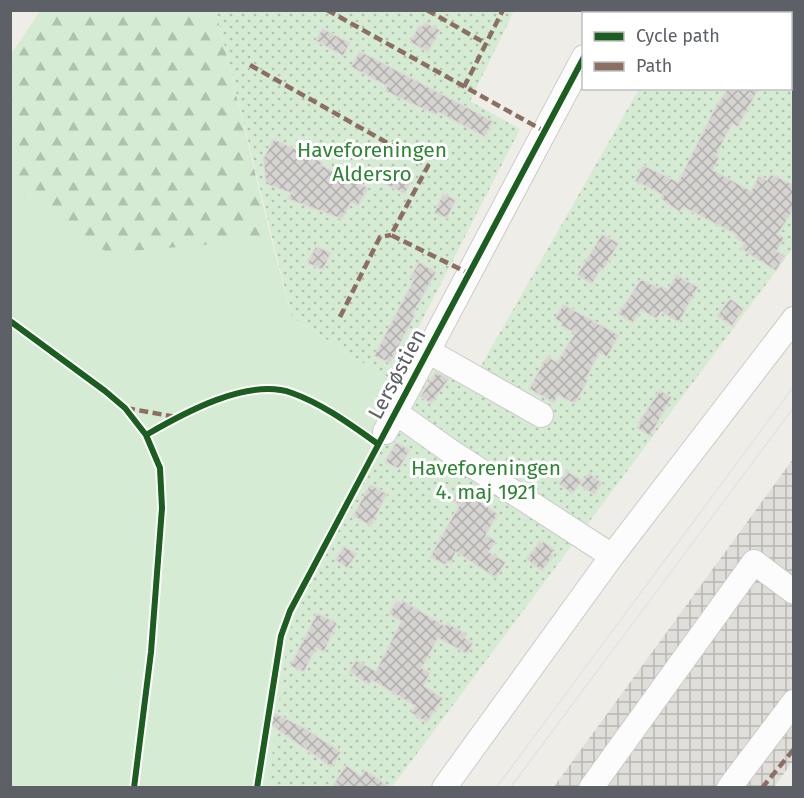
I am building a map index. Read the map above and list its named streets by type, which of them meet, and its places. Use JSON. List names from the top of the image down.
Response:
{
  "streets": {
    "lane": ["Lersøstien"]
  },
  "parks": ["Haveforeningen Aldersro", "Haveforeningen 4. maj 1921"],
  "legend": ["Cycle path", "Path"]
}
